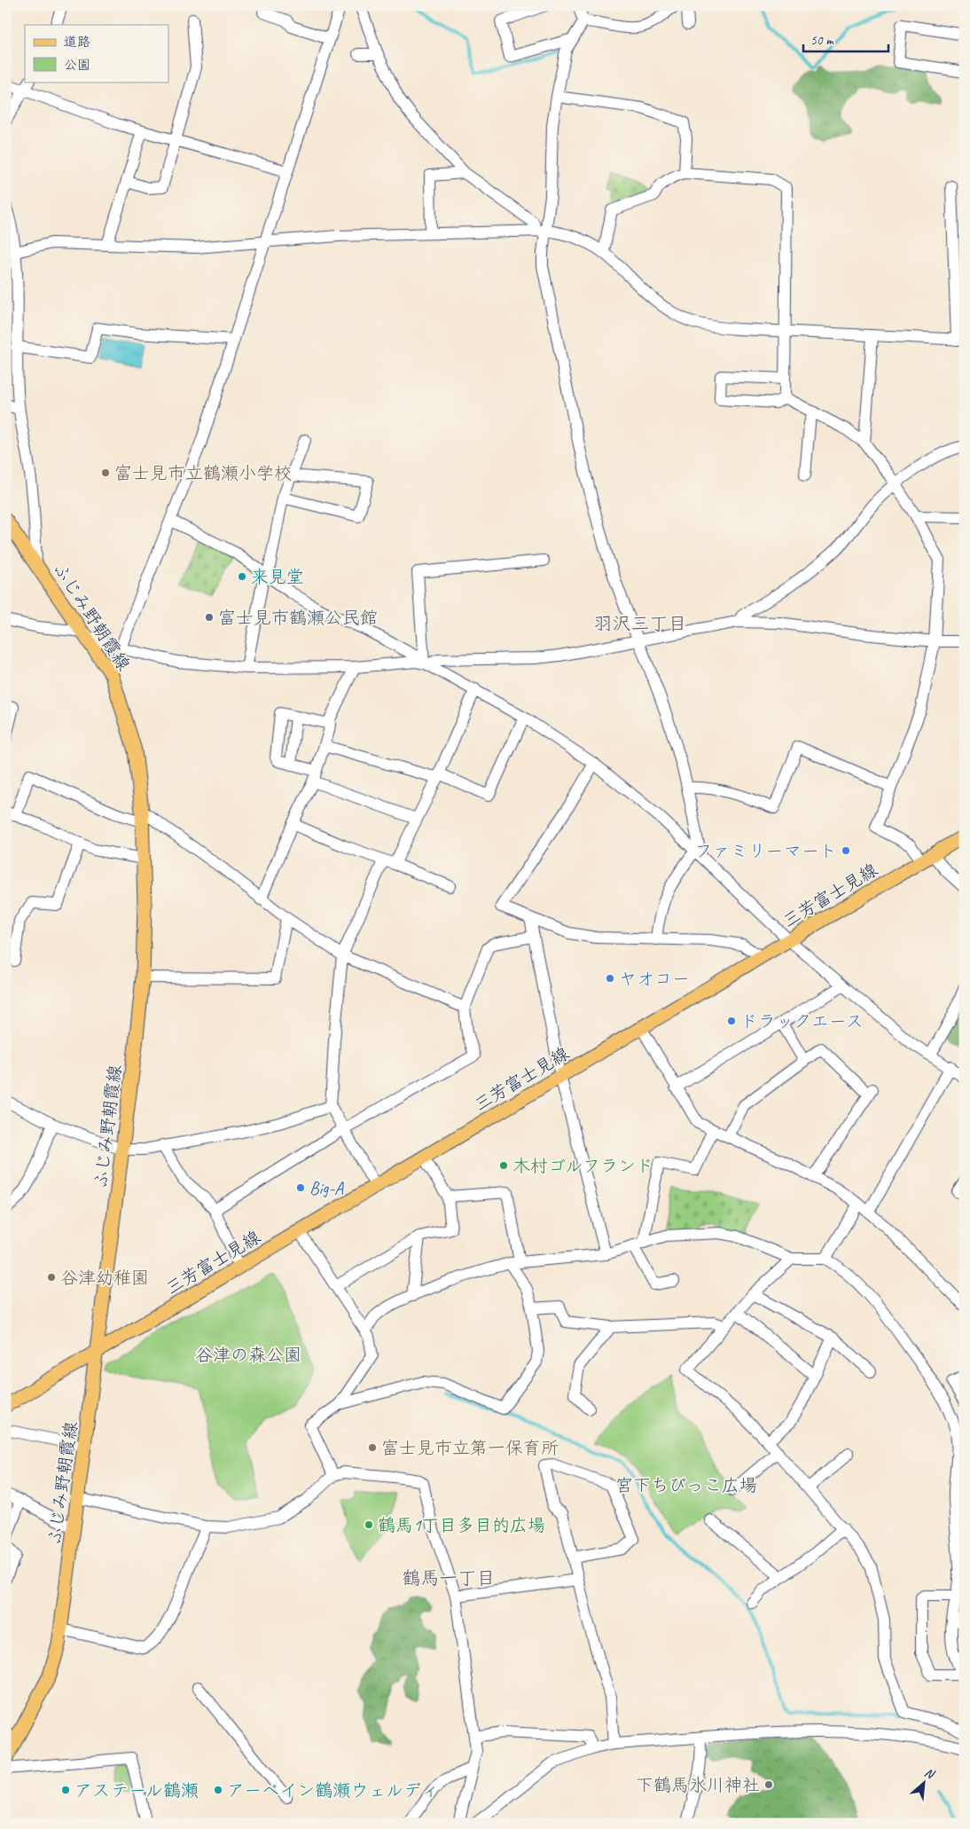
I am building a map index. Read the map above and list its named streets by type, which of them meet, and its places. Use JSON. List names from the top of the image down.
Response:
{
  "streets": {
    "main road": ["ふじみ野朝霞線", "三芳富士見線"]
  },
  "crossings": [
    ["ふじみ野朝霞線", "三芳富士見線"]
  ],
  "districts": ["羽沢三丁目", "鶴馬一丁目"],
  "parks": ["谷津の森公園", "宮下ちびっこ広場"],
  "places": [
    "富士見市立鶴瀬小学校",
    "来見堂",
    "富士見市鶴瀬公民館",
    "ファミリーマート",
    "ヤオコー",
    "ドラックエース",
    "木村ゴルフランド",
    "Big-A",
    "谷津幼稚園",
    "富士見市立第一保育所",
    "鶴馬1丁目多目的広場",
    "下鶴馬氷川神社",
    "アステール鶴瀬",
    "アーベイン鶴瀬ウェルディ"
  ],
  "legend": ["道路", "公園"],
  "scale_bar": "50 m",
  "north": "top right"
}
